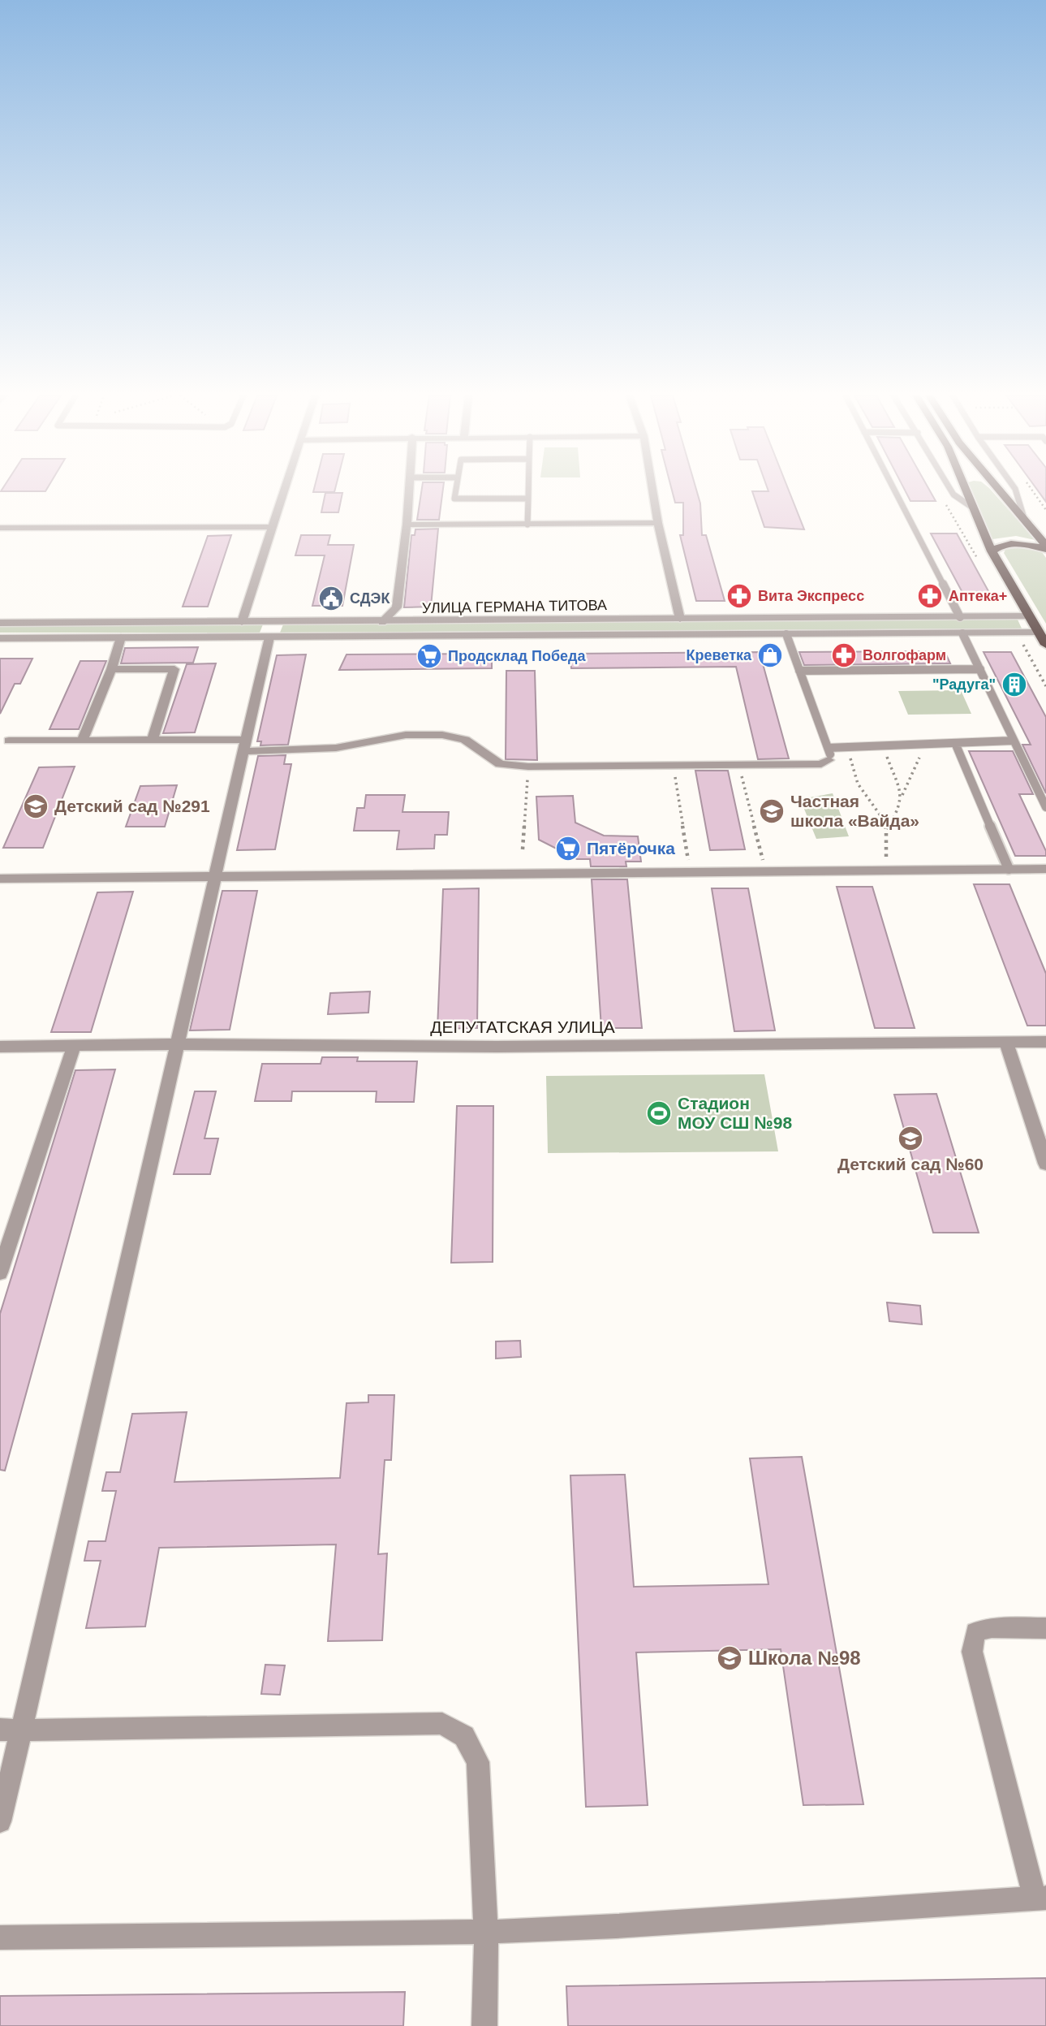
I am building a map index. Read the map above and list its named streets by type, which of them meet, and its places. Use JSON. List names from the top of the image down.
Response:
{
  "streets": {
    "street": ["УЛИЦА ГЕРМАНА ТИТОВА", "ДЕПУТАТСКАЯ УЛИЦА"]
  },
  "places": {
    "pharmacy": ["Вита Экспресс", "Аптека+", "Волгофарм"],
    "public building": ["СДЭК"],
    "shop": ["Креветка"],
    "supermarket": ["Продсклад Победа", "Пятёрочка"],
    "building": ["\"Радуга\""],
    "school or university": [
      "Детский сад №291",
      "Частная школа «Вайда»",
      "Детский сад №60",
      "Школа №98"
    ],
    "sports": ["Стадион МОУ СШ №98"]
  }
}
